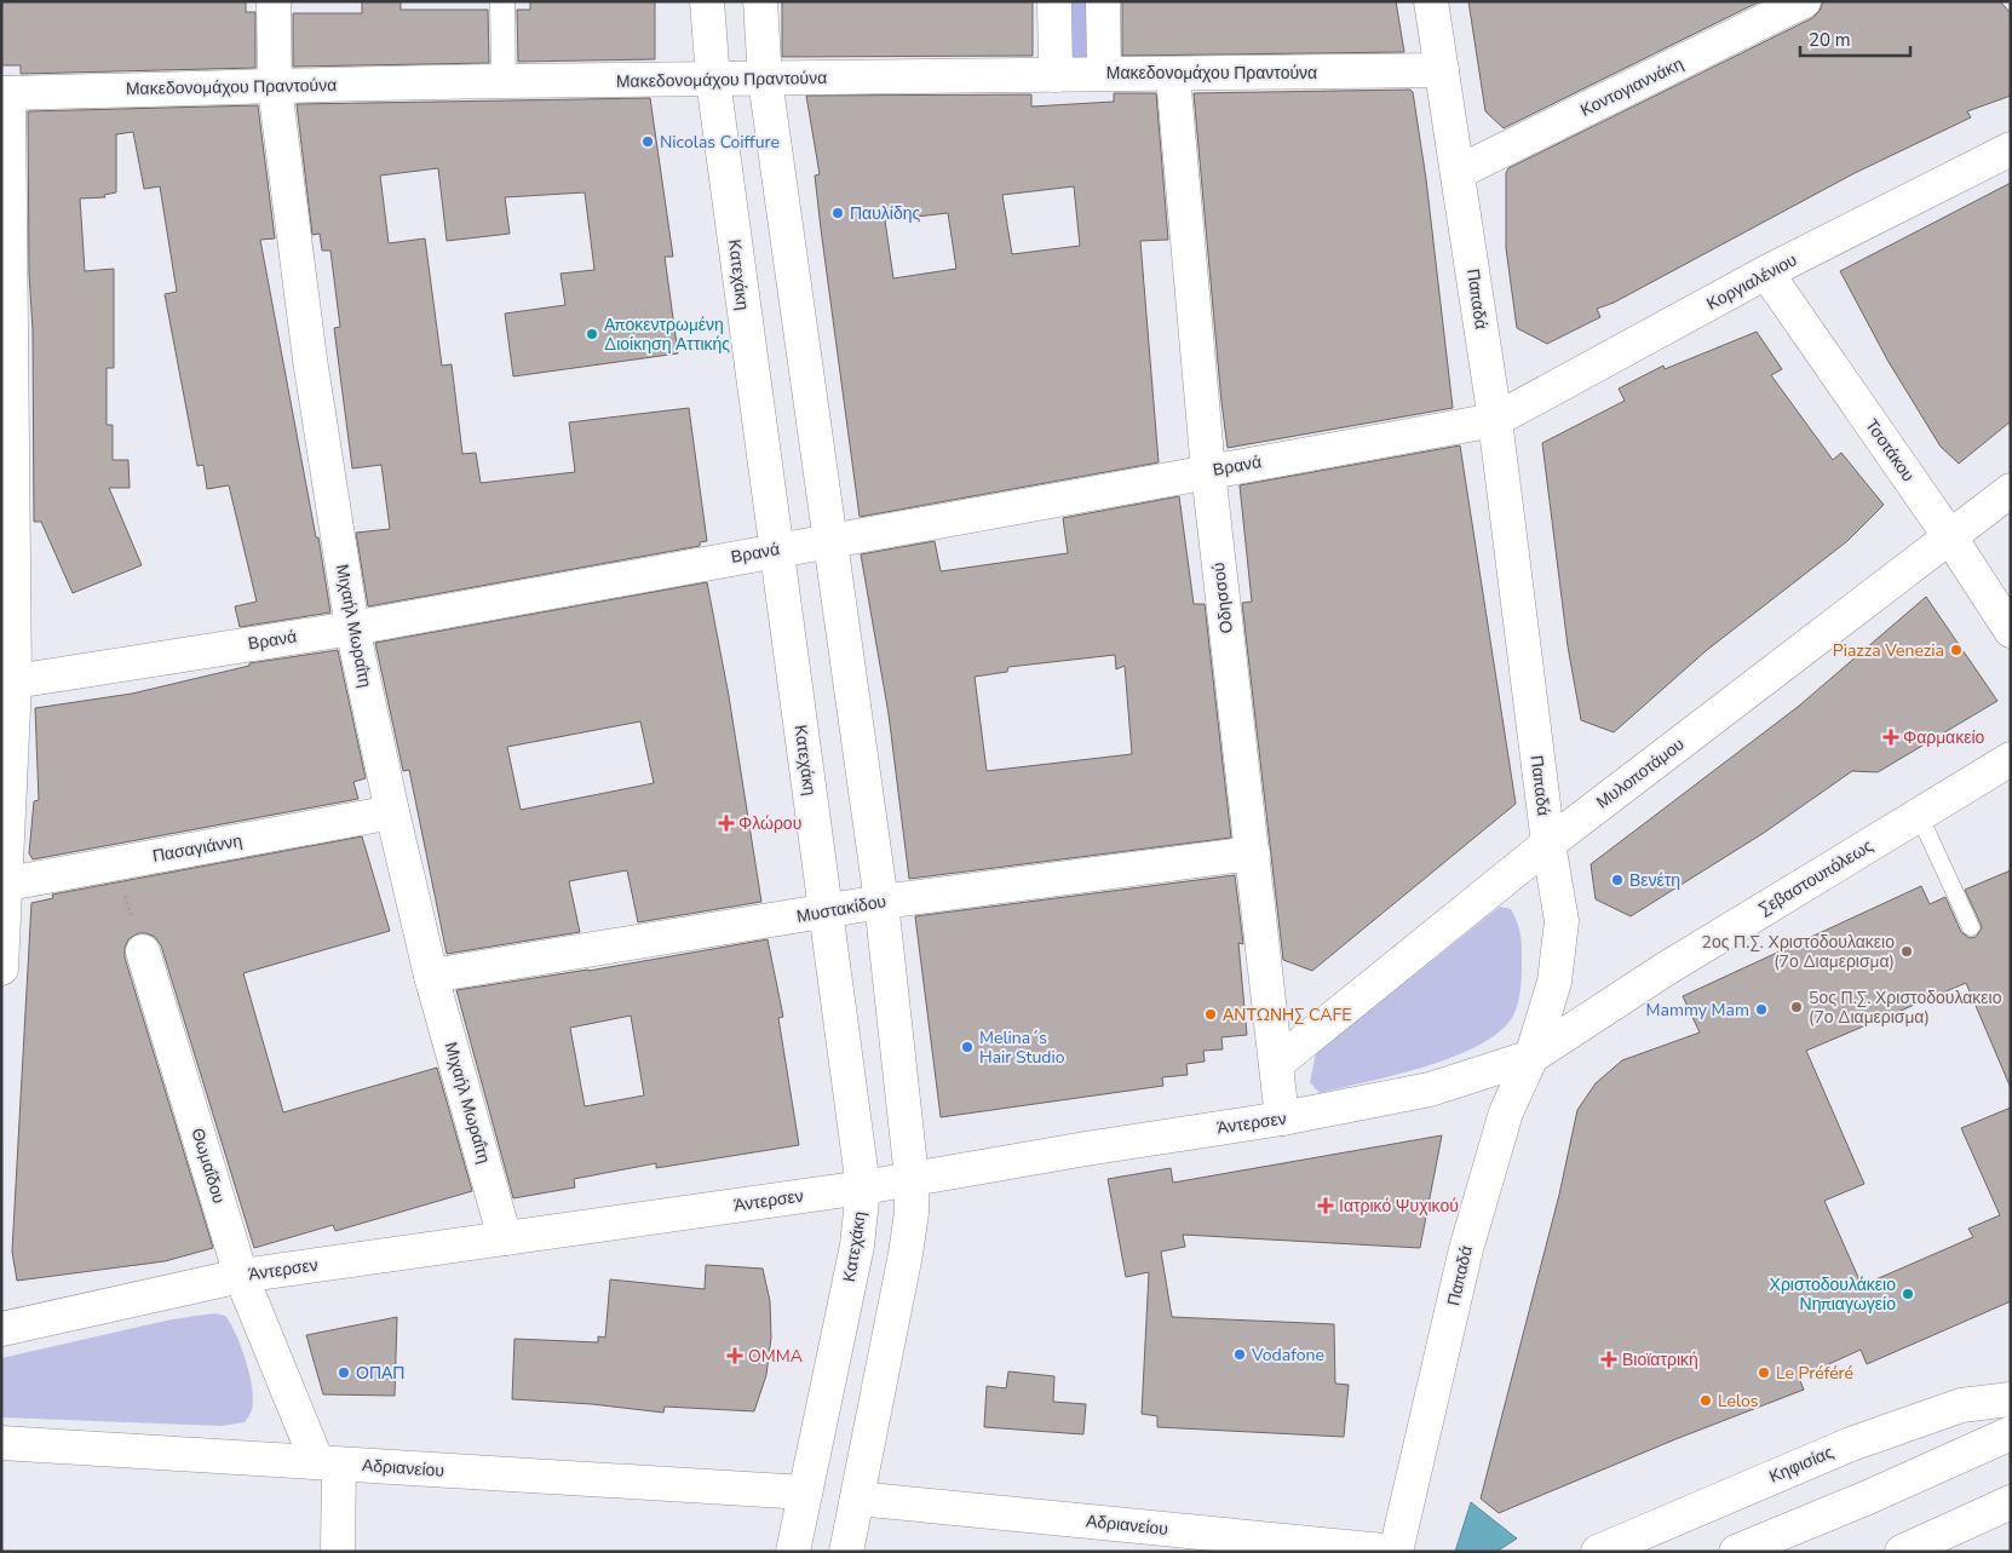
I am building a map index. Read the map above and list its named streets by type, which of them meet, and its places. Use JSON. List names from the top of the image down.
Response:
{
  "streets": {
    "street": [
      "Μακεδονομάχου Πραντούνα",
      "Κοντογιαννάκη",
      "Κατεχάκη",
      "Κοργιαλένιου",
      "Παπαδά",
      "Τσοτάκου",
      "Βρανά",
      "Οδησσού",
      "Μιχαήλ Μωραΐτη",
      "Μυλοποτάμου",
      "Πασαγιάννη",
      "Σεβαστουπόλεως",
      "Μυστακίδου",
      "Άντερσεν",
      "Θωμαΐδου",
      "Κηφισίας",
      "Αδριανείου"
    ]
  },
  "crossings": [
    ["Μακεδονομάχου Πραντούνα", "Κατεχάκη"],
    ["Μακεδονομάχου Πραντούνα", "Παπαδά"],
    ["Μακεδονομάχου Πραντούνα", "Οδησσού"],
    ["Μακεδονομάχου Πραντούνα", "Μιχαήλ Μωραΐτη"],
    ["Κοντογιαννάκη", "Παπαδά"],
    ["Κατεχάκη", "Βρανά"],
    ["Κατεχάκη", "Μυστακίδου"],
    ["Κατεχάκη", "Άντερσεν"],
    ["Κατεχάκη", "Αδριανείου"],
    ["Κοργιαλένιου", "Παπαδά"],
    ["Κοργιαλένιου", "Τσοτάκου"],
    ["Κοργιαλένιου", "Βρανά"],
    ["Παπαδά", "Βρανά"],
    ["Παπαδά", "Μυλοποτάμου"],
    ["Παπαδά", "Σεβαστουπόλεως"],
    ["Παπαδά", "Άντερσεν"],
    ["Παπαδά", "Αδριανείου"],
    ["Τσοτάκου", "Μυλοποτάμου"],
    ["Βρανά", "Οδησσού"],
    ["Βρανά", "Μιχαήλ Μωραΐτη"],
    ["Οδησσού", "Μυλοποτάμου"],
    ["Οδησσού", "Μυστακίδου"],
    ["Οδησσού", "Άντερσεν"],
    ["Μιχαήλ Μωραΐτη", "Πασαγιάννη"],
    ["Μιχαήλ Μωραΐτη", "Μυστακίδου"],
    ["Μιχαήλ Μωραΐτη", "Άντερσεν"],
    ["Σεβαστουπόλεως", "Άντερσεν"],
    ["Άντερσεν", "Θωμαΐδου"],
    ["Θωμαΐδου", "Αδριανείου"]
  ],
  "places": {
    "other": [
      "Nicolas Coiffure",
      "Παυλίδης",
      "Αποκεντρωμένη Διοίκηση Αττικής",
      "Piazza Venezia",
      "Βενέτη",
      "2ος Π.Σ. Χριστοδουλακειο (7ο Διαμερισμα)",
      "5ος Π.Σ. Χριστοδουλακειο (7ο Διαμερισμα)",
      "Mammy Mam",
      "ΑΝΤΩΝΗΣ CAFE",
      "Melina´s Hair Studio",
      "Χριστοδουλάκειο Νηπιαγωγείο",
      "Vodafone",
      "ΟΠΑΠ",
      "Le Préféré",
      "Lelos"
    ],
    "health": [
      "Φαρμακείο",
      "Φλώρου",
      "Ιατρικό Ψυχικού",
      "OMMA",
      "Βιοϊατρική"
    ]
  },
  "scale_bar": "20 m"
}
